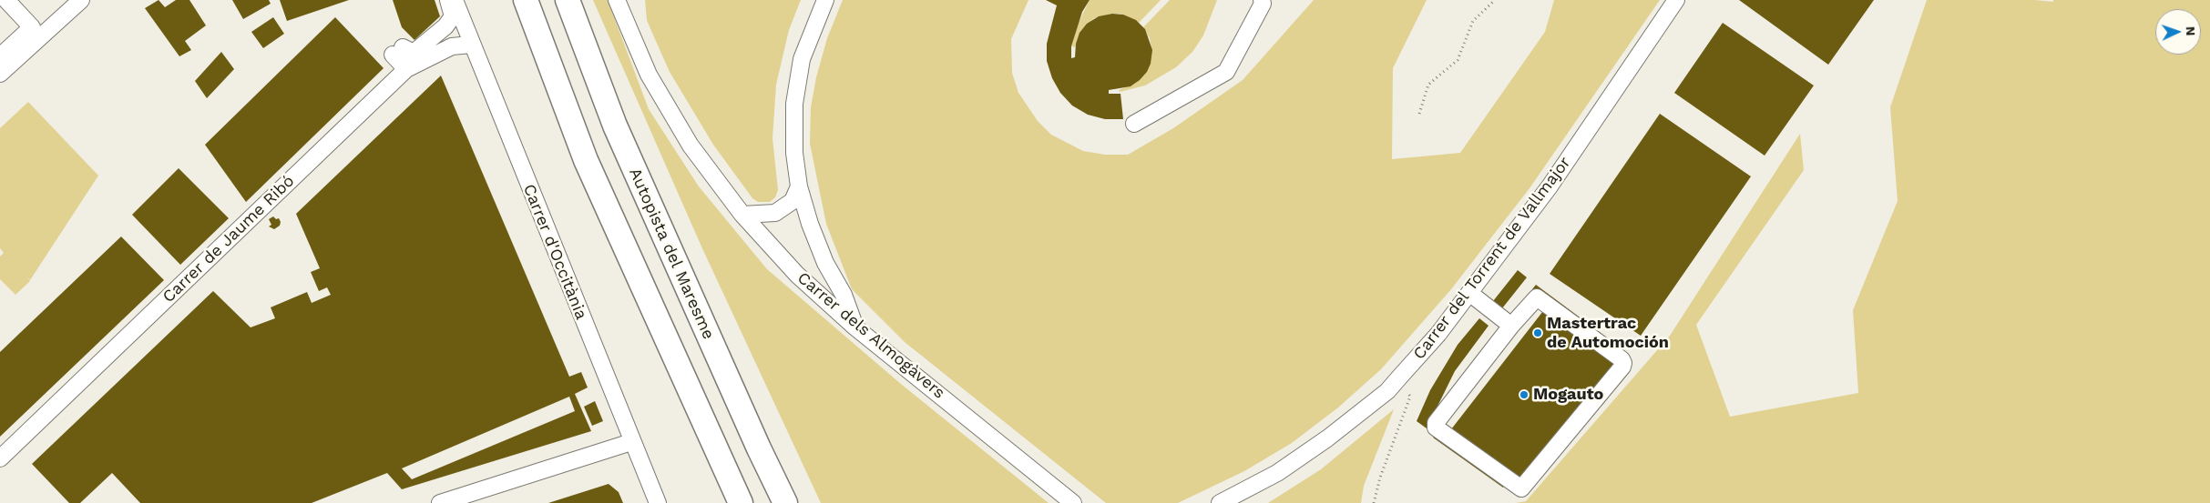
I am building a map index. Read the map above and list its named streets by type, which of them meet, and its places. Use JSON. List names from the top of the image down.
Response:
{
  "streets": {
    "highway": ["Autopista del Maresme"],
    "street": [
      "Carrer de Jaume Ribó",
      "Carrer d'Occitània",
      "Carrer del Torrent de Vallmajor",
      "Carrer dels Almogàvers"
    ]
  },
  "crossings": [
    ["Carrer de Jaume Ribó", "Carrer d'Occitània"]
  ],
  "places": ["Mastertrac de Automoción", "Mogauto"],
  "north": "right"
}
